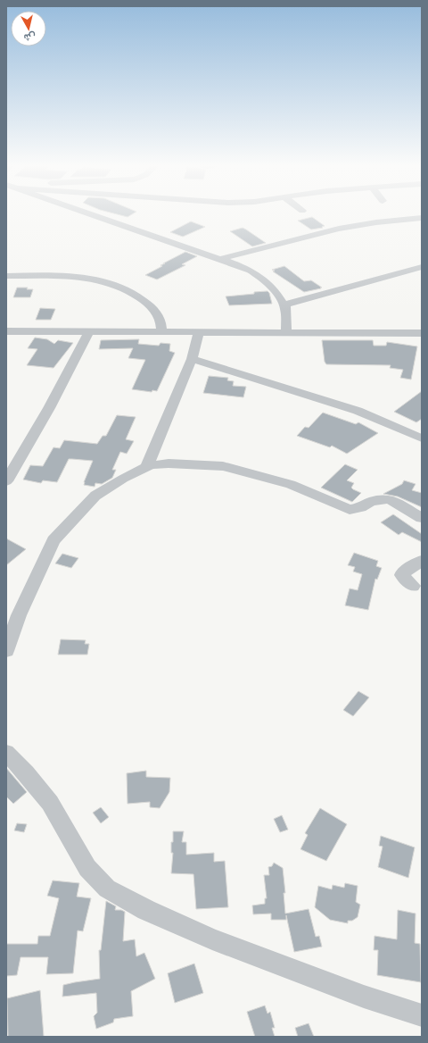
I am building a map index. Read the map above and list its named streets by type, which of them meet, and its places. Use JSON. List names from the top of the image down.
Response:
{
  "north": "bottom"
}
